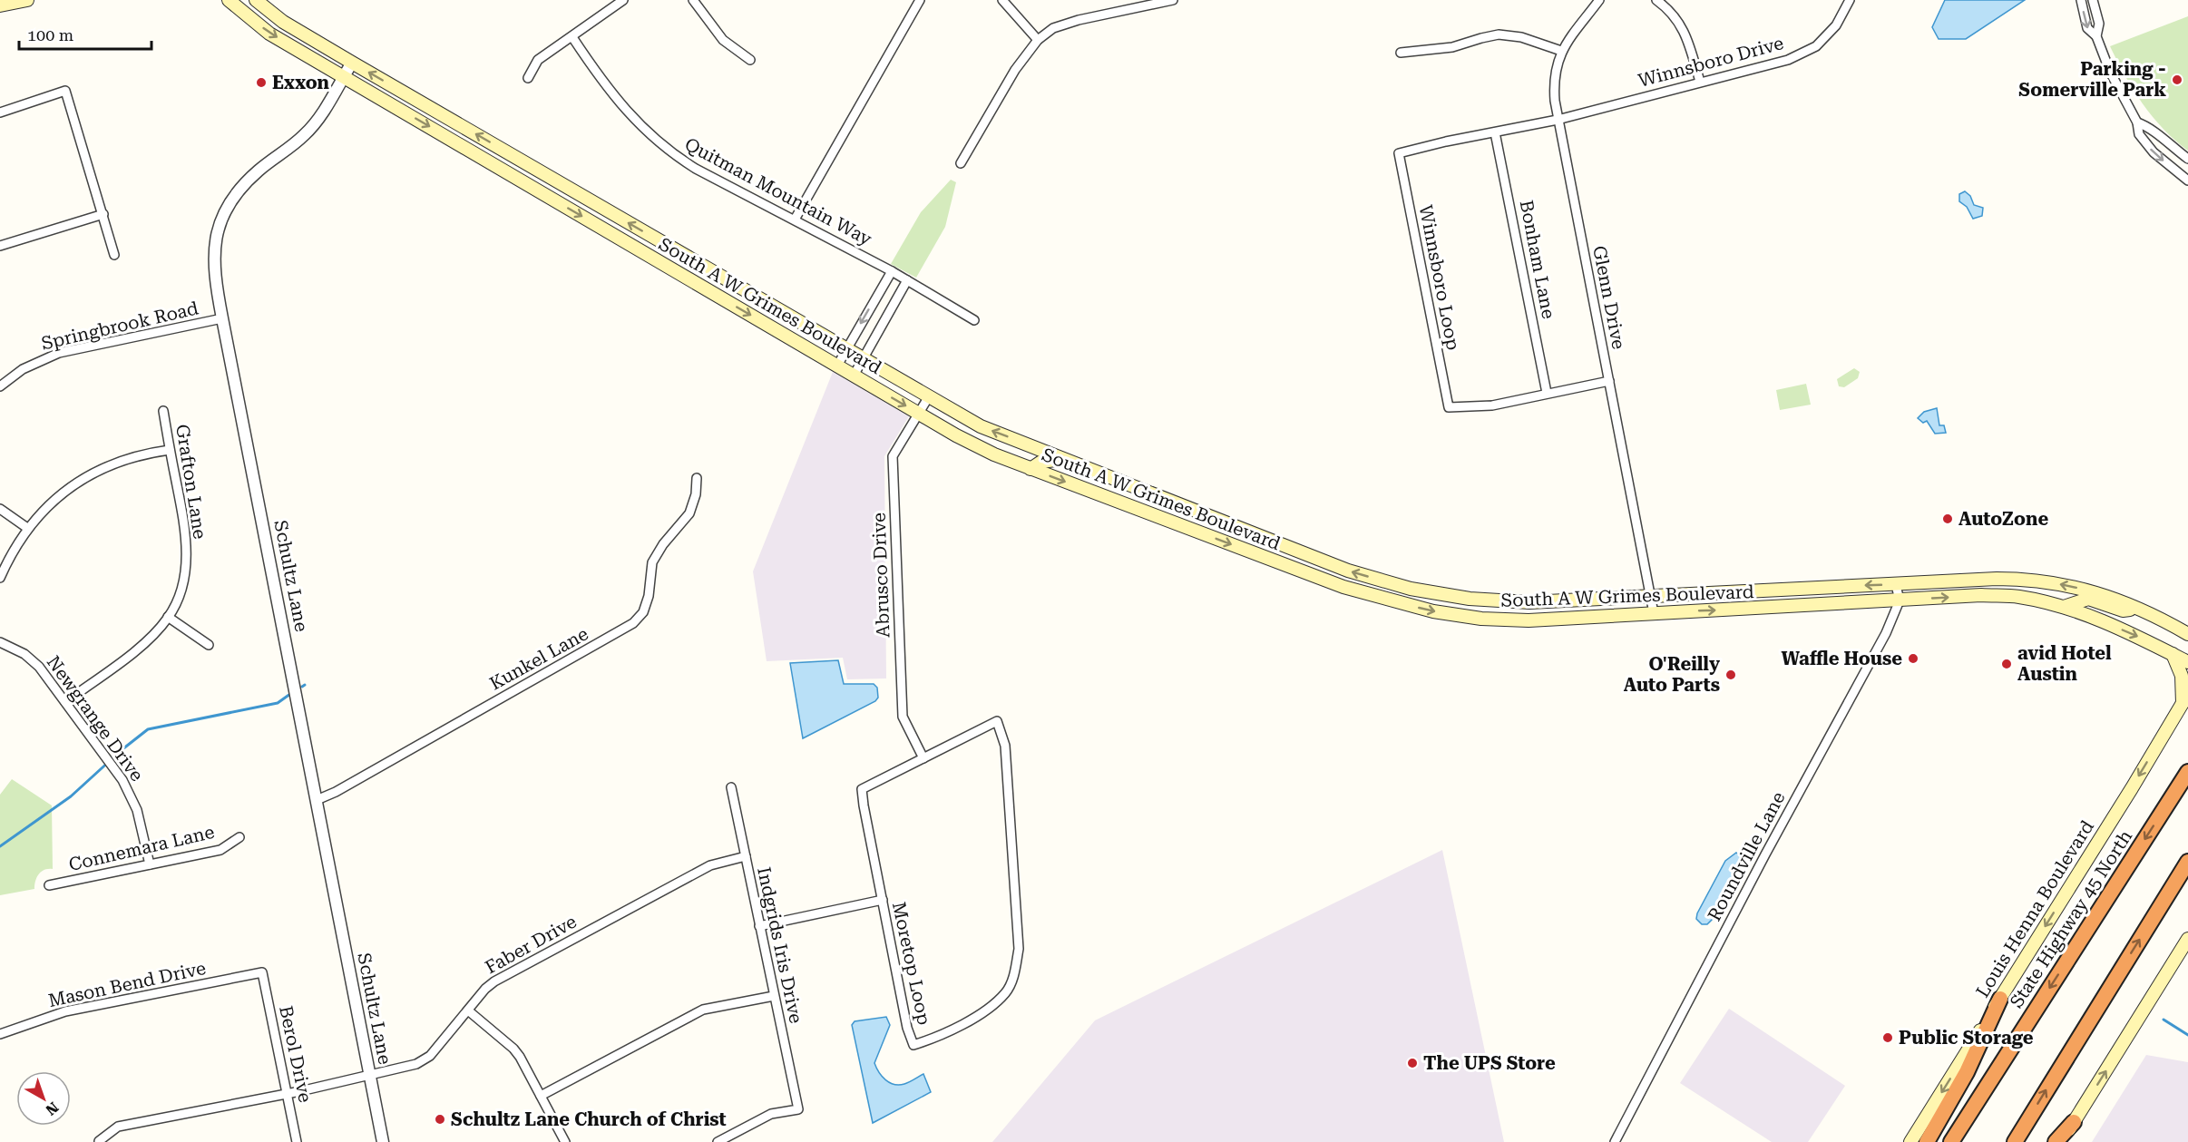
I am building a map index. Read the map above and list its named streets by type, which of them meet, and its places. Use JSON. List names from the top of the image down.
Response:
{
  "streets": {
    "highway": ["State Highway 45 North"],
    "main road": ["South A W Grimes Boulevard", "Louis Henna Boulevard"],
    "street": [
      "Winnsboro Drive",
      "Quitman Mountain Way",
      "Bonham Lane",
      "Winnsboro Loop",
      "Glenn Drive",
      "Springbrook Road",
      "Grafton Lane",
      "Abrusco Drive",
      "Schultz Lane",
      "Kunkel Lane",
      "Newgrange Drive",
      "Connemara Lane",
      "Roundville Lane",
      "Faber Drive",
      "Indgrids Iris Drive",
      "Moretop Loop",
      "Mason Bend Drive",
      "Berol Drive"
    ]
  },
  "crossings": [
    ["Winnsboro Drive", "Winnsboro Loop"],
    ["Winnsboro Drive", "Glenn Drive"],
    ["Bonham Lane", "Winnsboro Loop"],
    ["Winnsboro Loop", "Glenn Drive"],
    ["Glenn Drive", "South A W Grimes Boulevard"],
    ["South A W Grimes Boulevard", "Abrusco Drive"],
    ["South A W Grimes Boulevard", "Schultz Lane"],
    ["South A W Grimes Boulevard", "Roundville Lane"],
    ["Springbrook Road", "Schultz Lane"],
    ["Grafton Lane", "Newgrange Drive"],
    ["Abrusco Drive", "Moretop Loop"],
    ["Schultz Lane", "Kunkel Lane"],
    ["Schultz Lane", "Faber Drive"],
    ["Newgrange Drive", "Connemara Lane"],
    ["Faber Drive", "Indgrids Iris Drive"],
    ["Faber Drive", "Berol Drive"],
    ["Mason Bend Drive", "Berol Drive"]
  ],
  "one_way": ["Louis Henna Boulevard"],
  "places": [
    "Parking - Somerville Park",
    "Exxon",
    "AutoZone",
    "Waffle House",
    "avid Hotel Austin",
    "O'Reilly Auto Parts",
    "Public Storage",
    "The UPS Store",
    "Schultz Lane Church of Christ"
  ],
  "scale_bar": "100 m",
  "north": "bottom right"
}
